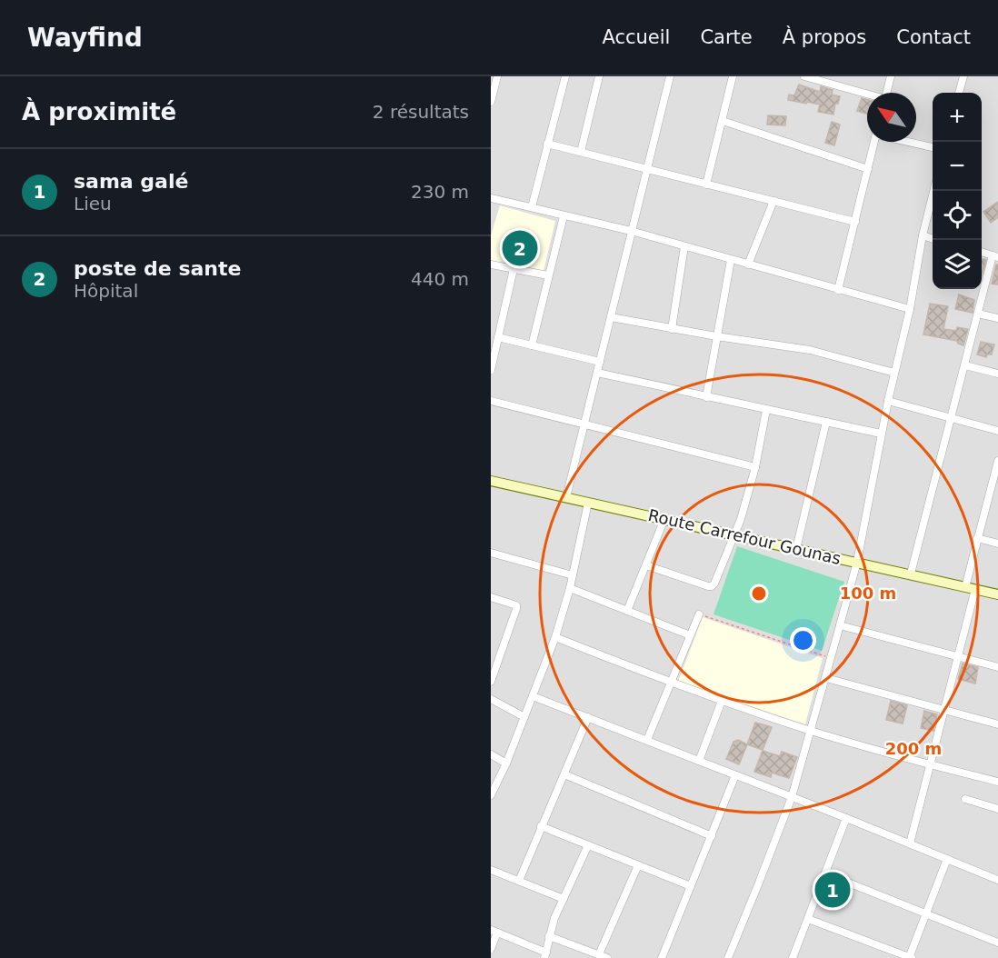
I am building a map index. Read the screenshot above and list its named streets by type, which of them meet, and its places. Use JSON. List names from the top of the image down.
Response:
{
  "streets": {
    "main road": ["Route Carrefour Gounas"]
  },
  "north": "top left",
  "page": {
    "header": "Wayfind",
    "nav": [
      "Accueil",
      "Carte",
      "À propos",
      "Contact"
    ],
    "heading": ["À proximité", "2 résultats"],
    "map_buttons": ["+", "−"],
    "list": [
      {
        "mark": "1",
        "name": "sama galé",
        "note": "Lieu",
        "value": "230 m"
      },
      {
        "mark": "2",
        "name": "poste de sante",
        "note": "Hôpital",
        "value": "440 m"
      }
    ],
    "pins": ["2", "1"]
  },
  "rings": ["100 m", "200 m"]
}
